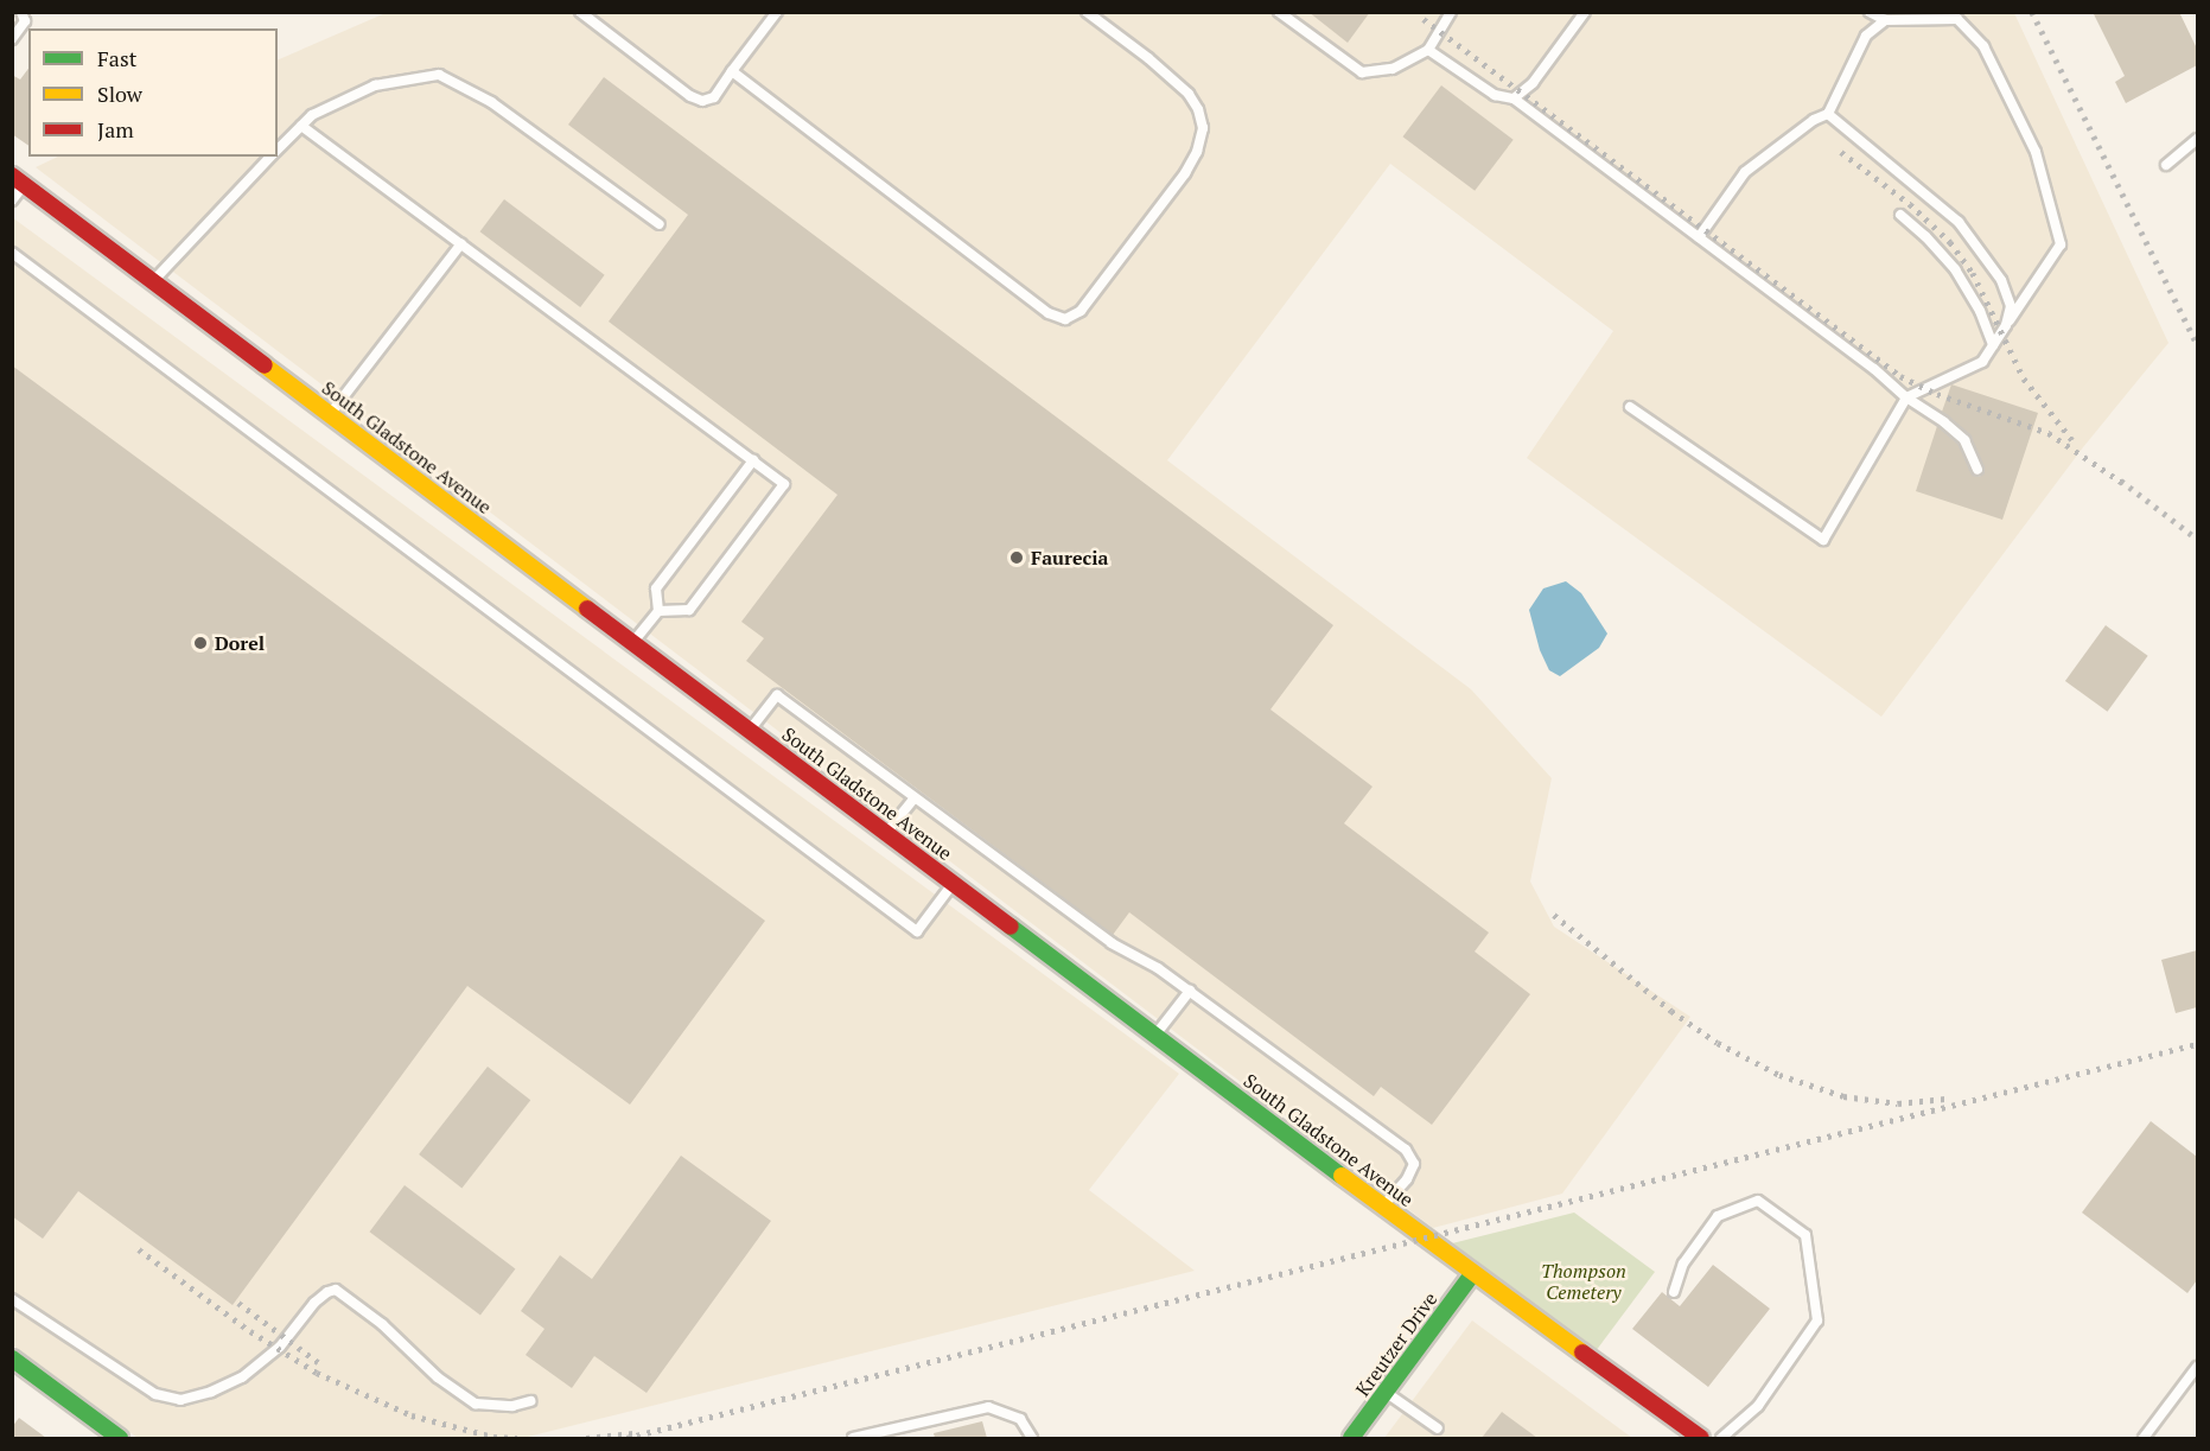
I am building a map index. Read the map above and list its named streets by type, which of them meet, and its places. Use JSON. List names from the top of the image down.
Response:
{
  "streets": {
    "street": ["South Gladstone Avenue", "Kreutzer Drive"]
  },
  "crossings": [
    ["South Gladstone Avenue", "Kreutzer Drive"]
  ],
  "parks": ["Thompson Cemetery"],
  "places": ["Faurecia", "Dorel"],
  "legend": ["Fast", "Slow", "Jam"]
}
